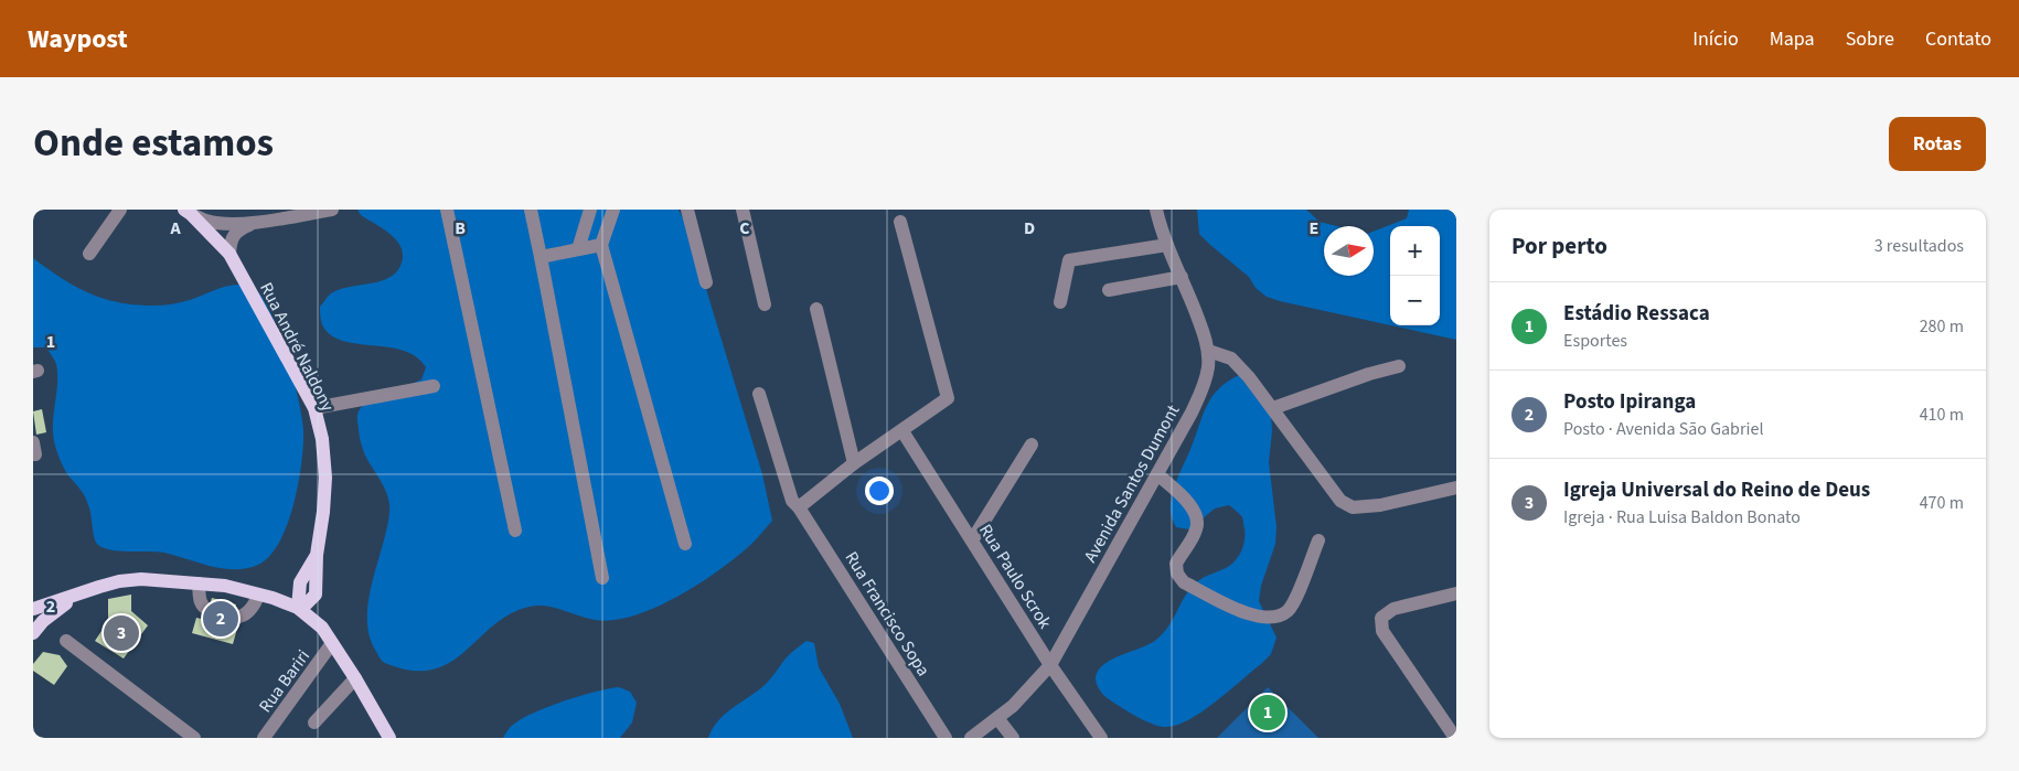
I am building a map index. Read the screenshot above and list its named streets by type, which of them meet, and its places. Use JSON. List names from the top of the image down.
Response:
{
  "streets": {
    "main road": ["Rua André Naldony"],
    "street": [
      "Avenida Santos Dumont",
      "Rua Paulo Scrok",
      "Rua Francisco Sopa",
      "Rua Bariri"
    ]
  },
  "crossings": [
    ["Avenida Santos Dumont", "Rua Paulo Scrok"]
  ],
  "north": "right",
  "page": {
    "header": "Waypost",
    "nav": [
      "Início",
      "Mapa",
      "Sobre",
      "Contato"
    ],
    "title": "Onde estamos",
    "buttons": "Rotas",
    "heading": ["Por perto", "3 resultados"],
    "map_buttons": ["+", "−"],
    "list": [
      {
        "mark": "1",
        "name": "Estádio Ressaca",
        "note": "Esportes",
        "value": "280 m"
      },
      {
        "mark": "2",
        "name": "Posto Ipiranga",
        "note": "Posto · Avenida São Gabriel",
        "value": "410 m"
      },
      {
        "mark": "3",
        "name": "Igreja Universal do Reino de Deus",
        "note": "Igreja · Rua Luisa Baldon Bonato",
        "value": "470 m"
      }
    ],
    "pins": ["2", "3", "1"]
  },
  "grid": {
    "columns": [
      "A",
      "B",
      "C",
      "D",
      "E"
    ],
    "rows": ["1", "2"]
  }
}
